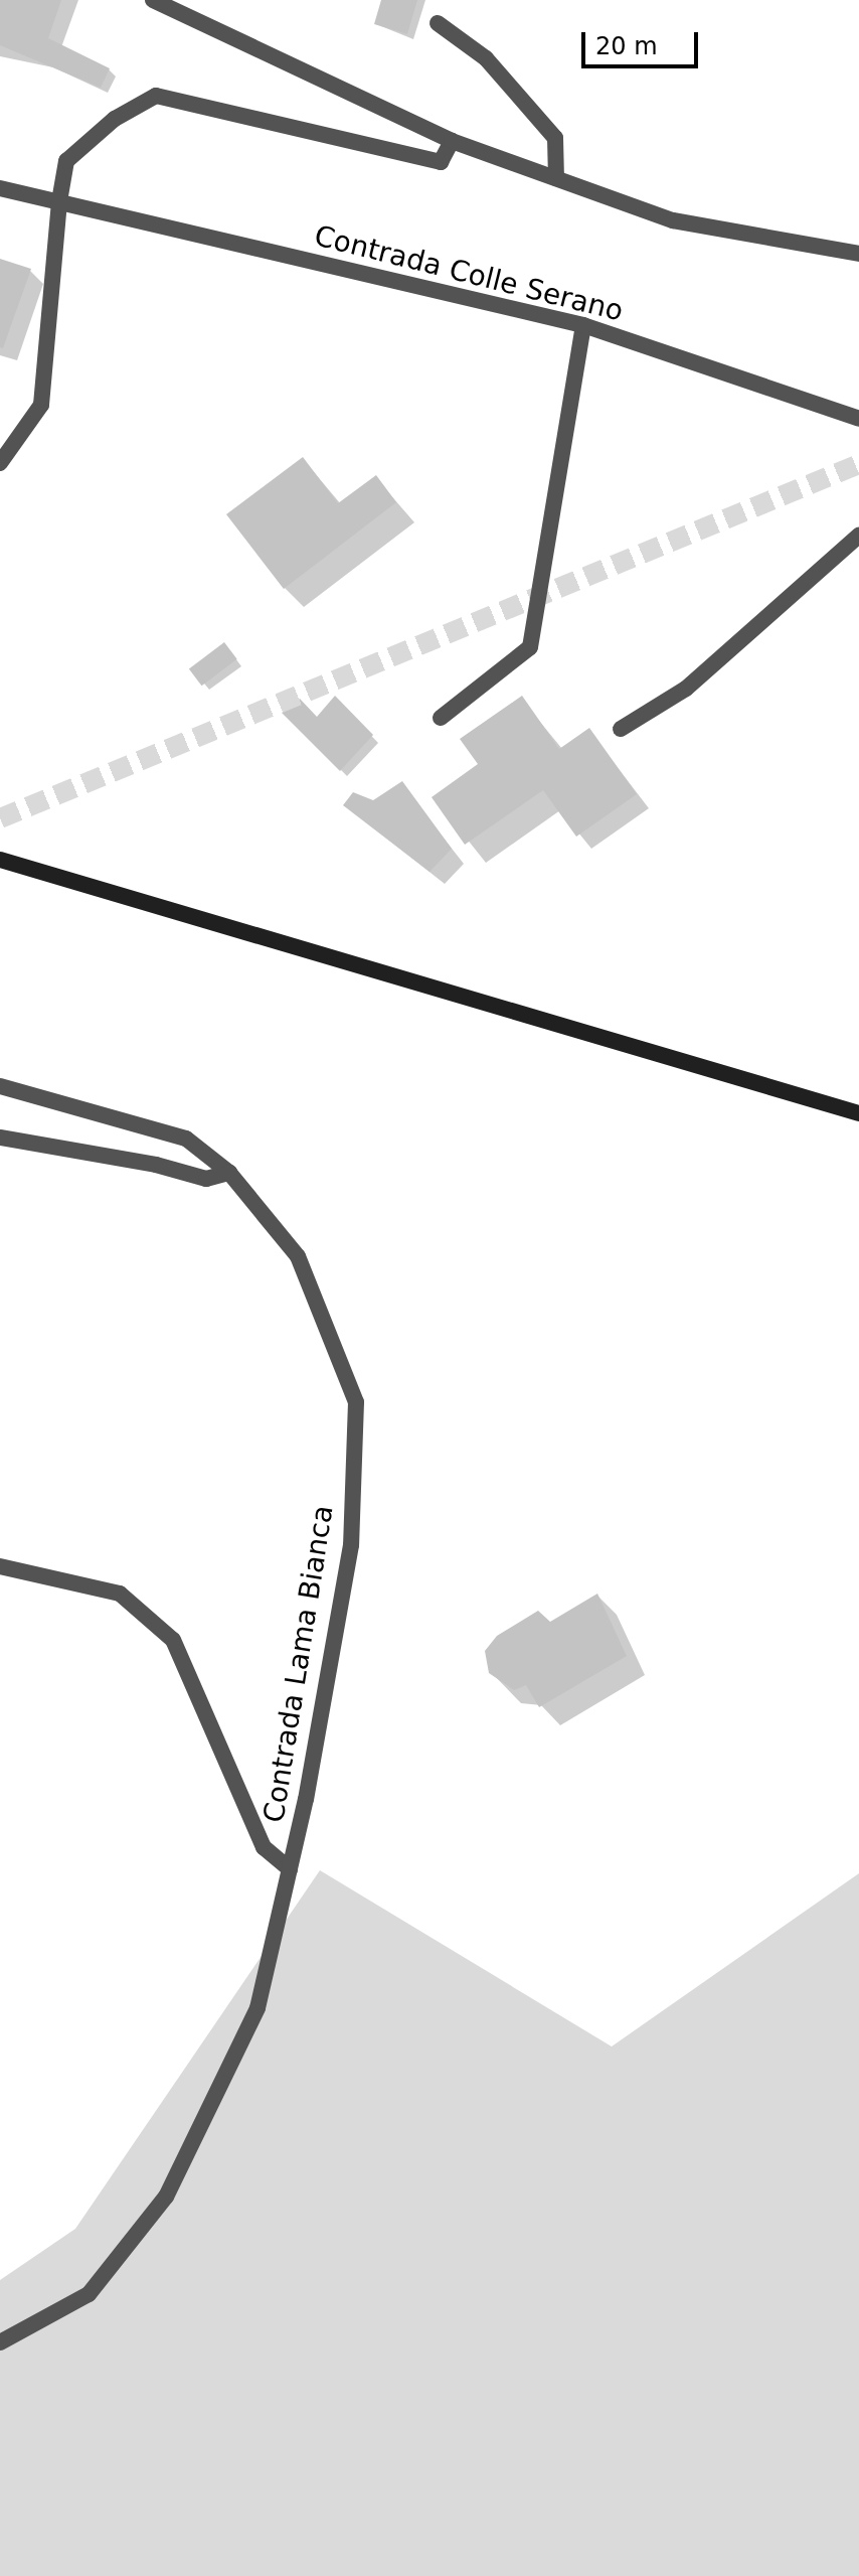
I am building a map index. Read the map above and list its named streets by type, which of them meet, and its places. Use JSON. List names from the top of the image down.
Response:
{
  "streets": {
    "street": ["Contrada Colle Serano", "Contrada Lama Bianca"]
  },
  "scale_bar": "20 m"
}
